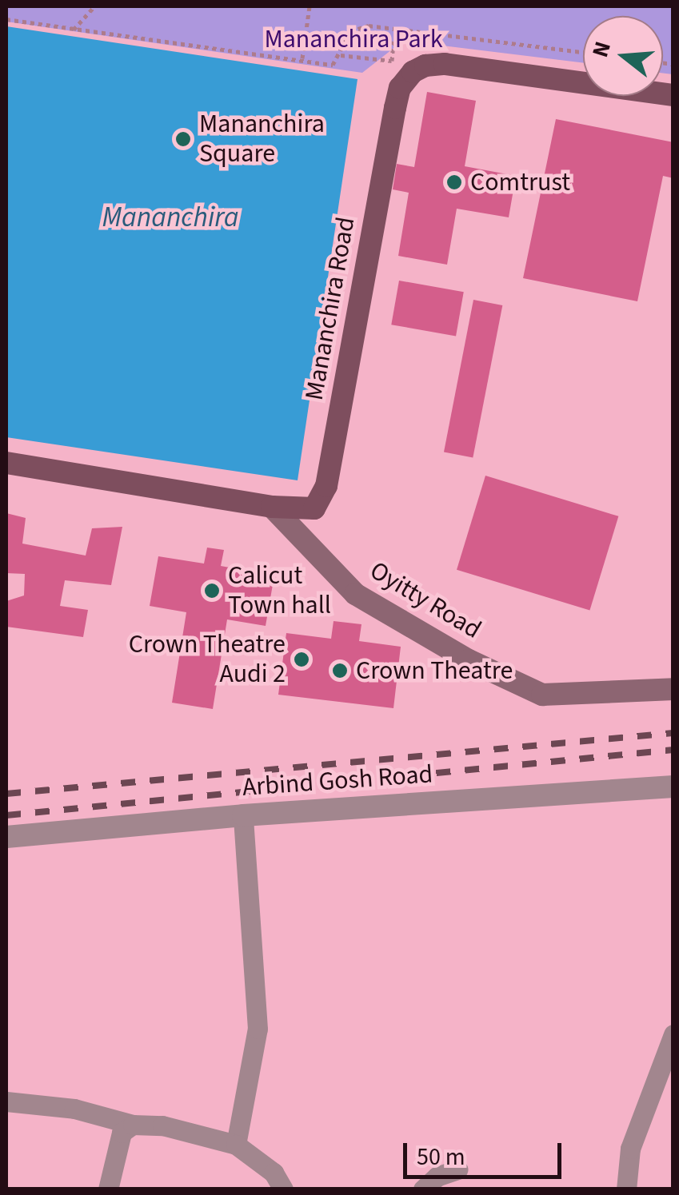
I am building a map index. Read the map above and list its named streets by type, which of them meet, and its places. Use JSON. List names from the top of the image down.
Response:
{
  "streets": {
    "main road": ["Mananchira Road", "Oyitty Road"],
    "street": ["Arbind Gosh Road"]
  },
  "crossings": [
    ["Mananchira Road", "Oyitty Road"]
  ],
  "water": ["Mananchira"],
  "parks": ["Mananchira Park"],
  "places": [
    "Mananchira Square",
    "Comtrust",
    "Calicut Town hall",
    "Crown Theatre Audi 2",
    "Crown Theatre"
  ],
  "scale_bar": "50 m",
  "north": "left"
}
